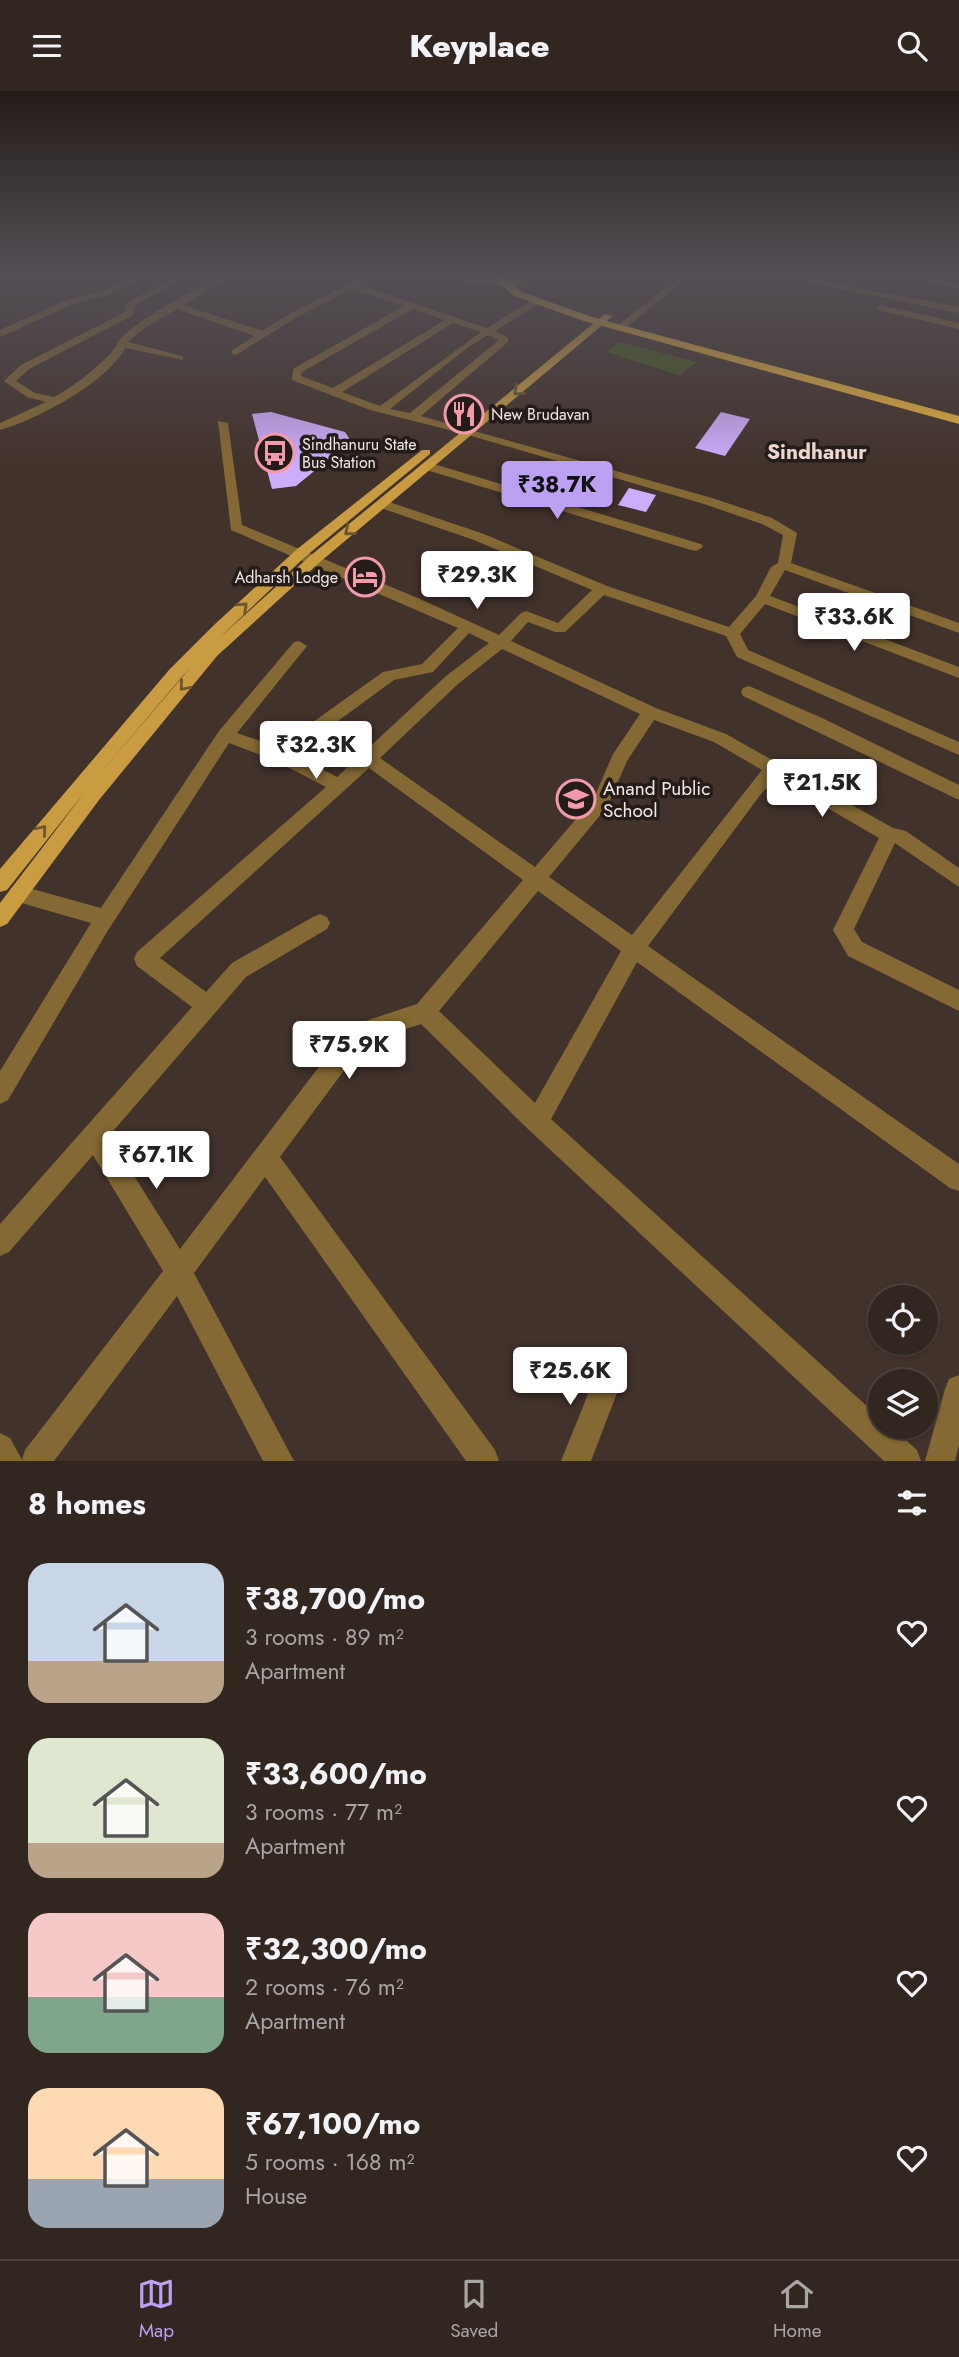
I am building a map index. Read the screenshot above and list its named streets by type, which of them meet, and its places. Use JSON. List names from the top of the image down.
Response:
{
  "districts": ["Sindhanur"],
  "places": {
    "restaurant": ["New Brudavan"],
    "bus stop": ["Sindhanuru State Bus Station"],
    "hotel": ["Adharsh Lodge"],
    "school or university": ["Anand Public School"]
  },
  "page": {
    "header": "Keyplace",
    "price": [
      "₹38.7K",
      "₹29.3K",
      "₹33.6K",
      "₹32.3K",
      "₹21.5K",
      "₹75.9K",
      "₹67.1K",
      "₹25.6K"
    ],
    "heading": "8 homes",
    "list": [
      {
        "name": "₹38,700/mo",
        "note": "3 rooms · 89 m² · Apartment"
      },
      {
        "name": "₹33,600/mo",
        "note": "3 rooms · 77 m² · Apartment"
      },
      {
        "name": "₹32,300/mo",
        "note": "2 rooms · 76 m² · Apartment"
      },
      {
        "name": "₹67,100/mo",
        "note": "5 rooms · 168 m² · House"
      }
    ],
    "tabs": ["Map", "Saved", "Home"]
  }
}
